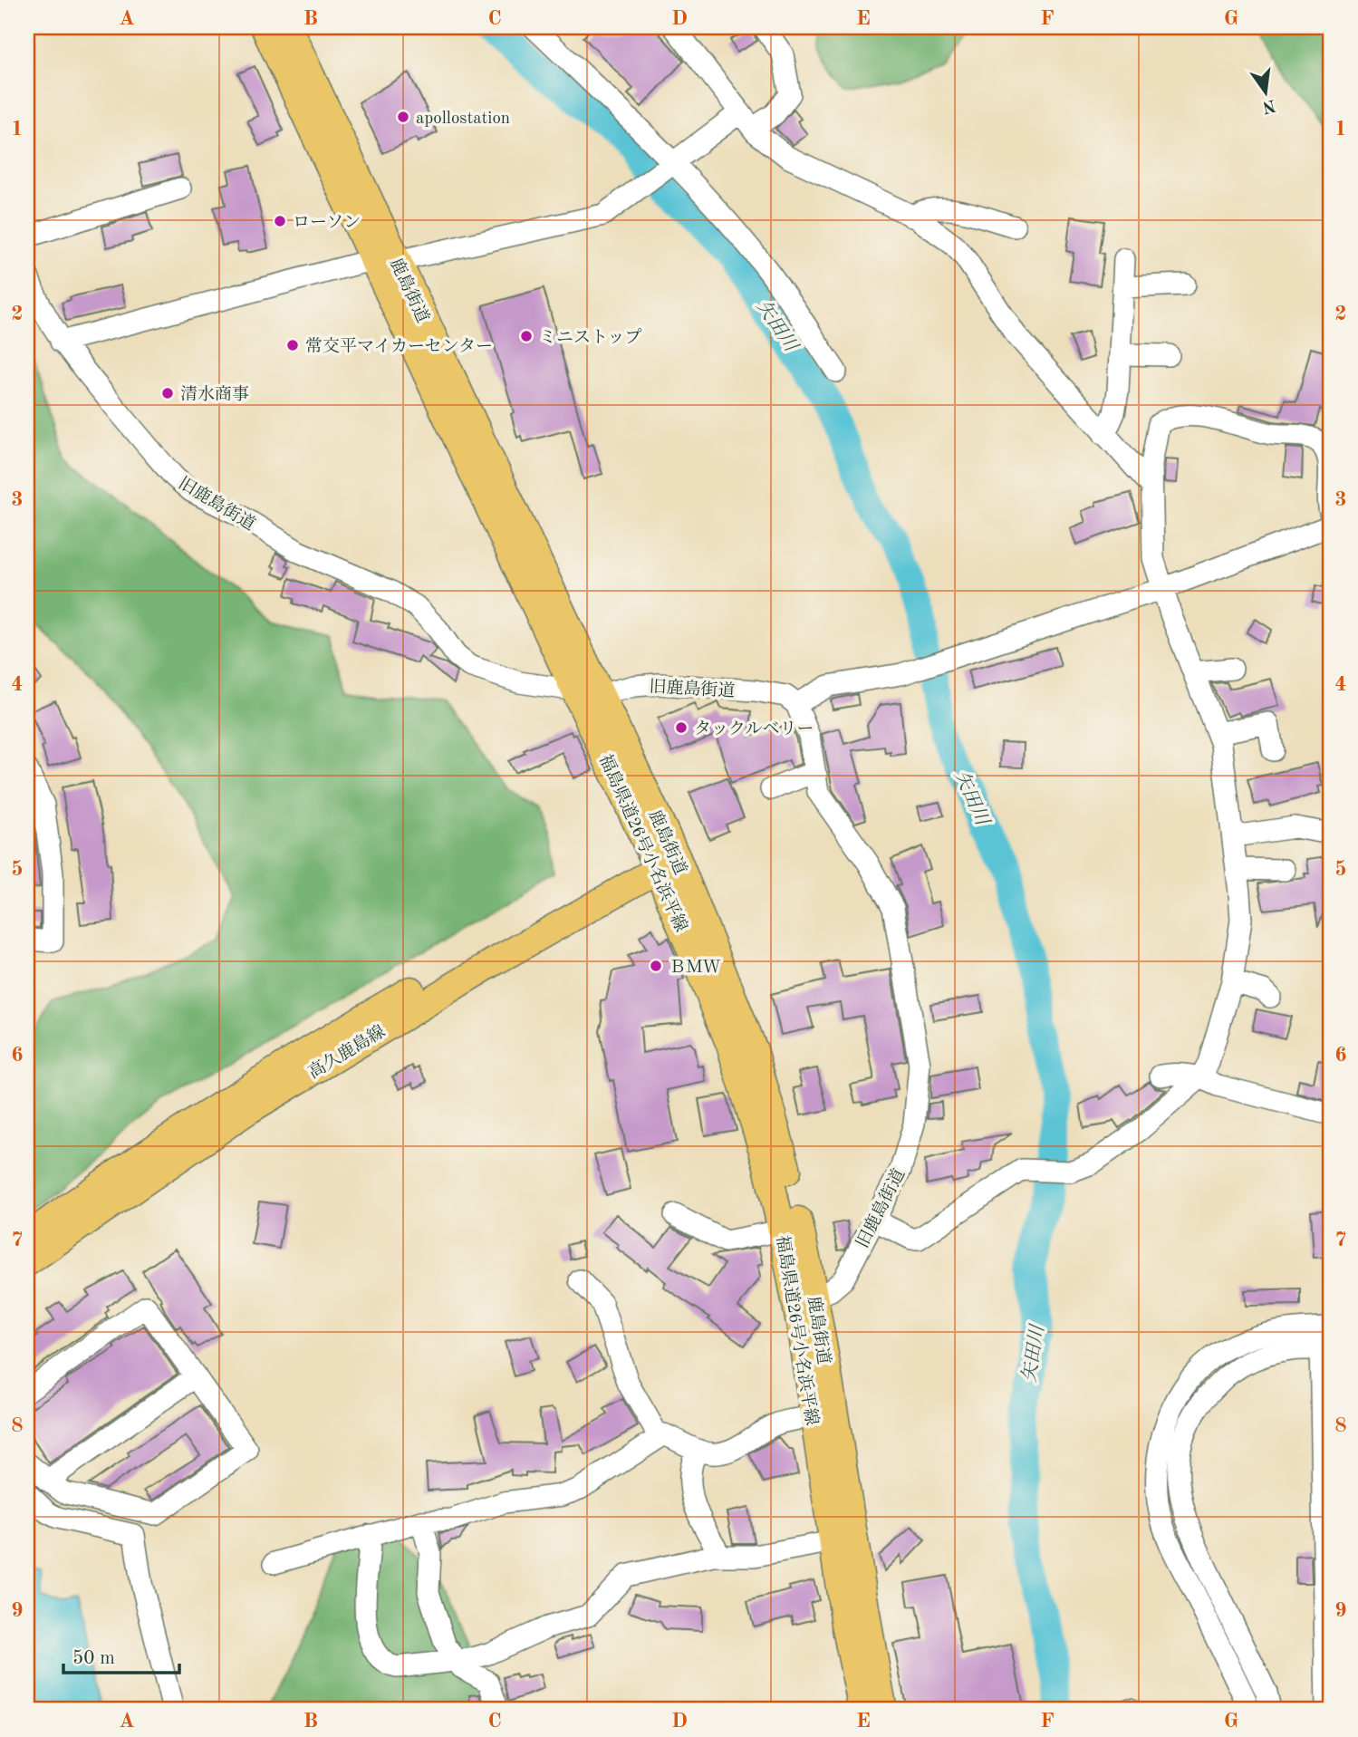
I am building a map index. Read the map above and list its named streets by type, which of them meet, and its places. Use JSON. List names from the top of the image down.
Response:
{
  "streets": {
    "main road": ["鹿島街道", "福島県道26号小名浜平線", "高久鹿島線"],
    "street": ["旧鹿島街道"]
  },
  "crossings": [
    ["鹿島街道", "旧鹿島街道"],
    ["鹿島街道", "福島県道26号小名浜平線"],
    ["鹿島街道", "高久鹿島線"],
    ["旧鹿島街道", "福島県道26号小名浜平線"],
    ["福島県道26号小名浜平線", "高久鹿島線"]
  ],
  "water": ["矢田川"],
  "places": [
    "apollostation",
    "ローソン",
    "ミニストップ",
    "常交平マイカーセンター",
    "清水商事",
    "タックルベリー",
    "ＢＭＷ"
  ],
  "scale_bar": "50 m",
  "north": "bottom",
  "grid": {
    "columns": [
      "A",
      "B",
      "C",
      "D",
      "E",
      "F",
      "G"
    ],
    "rows": [
      "1",
      "2",
      "3",
      "4",
      "5",
      "6",
      "7",
      "8",
      "9"
    ]
  }
}
